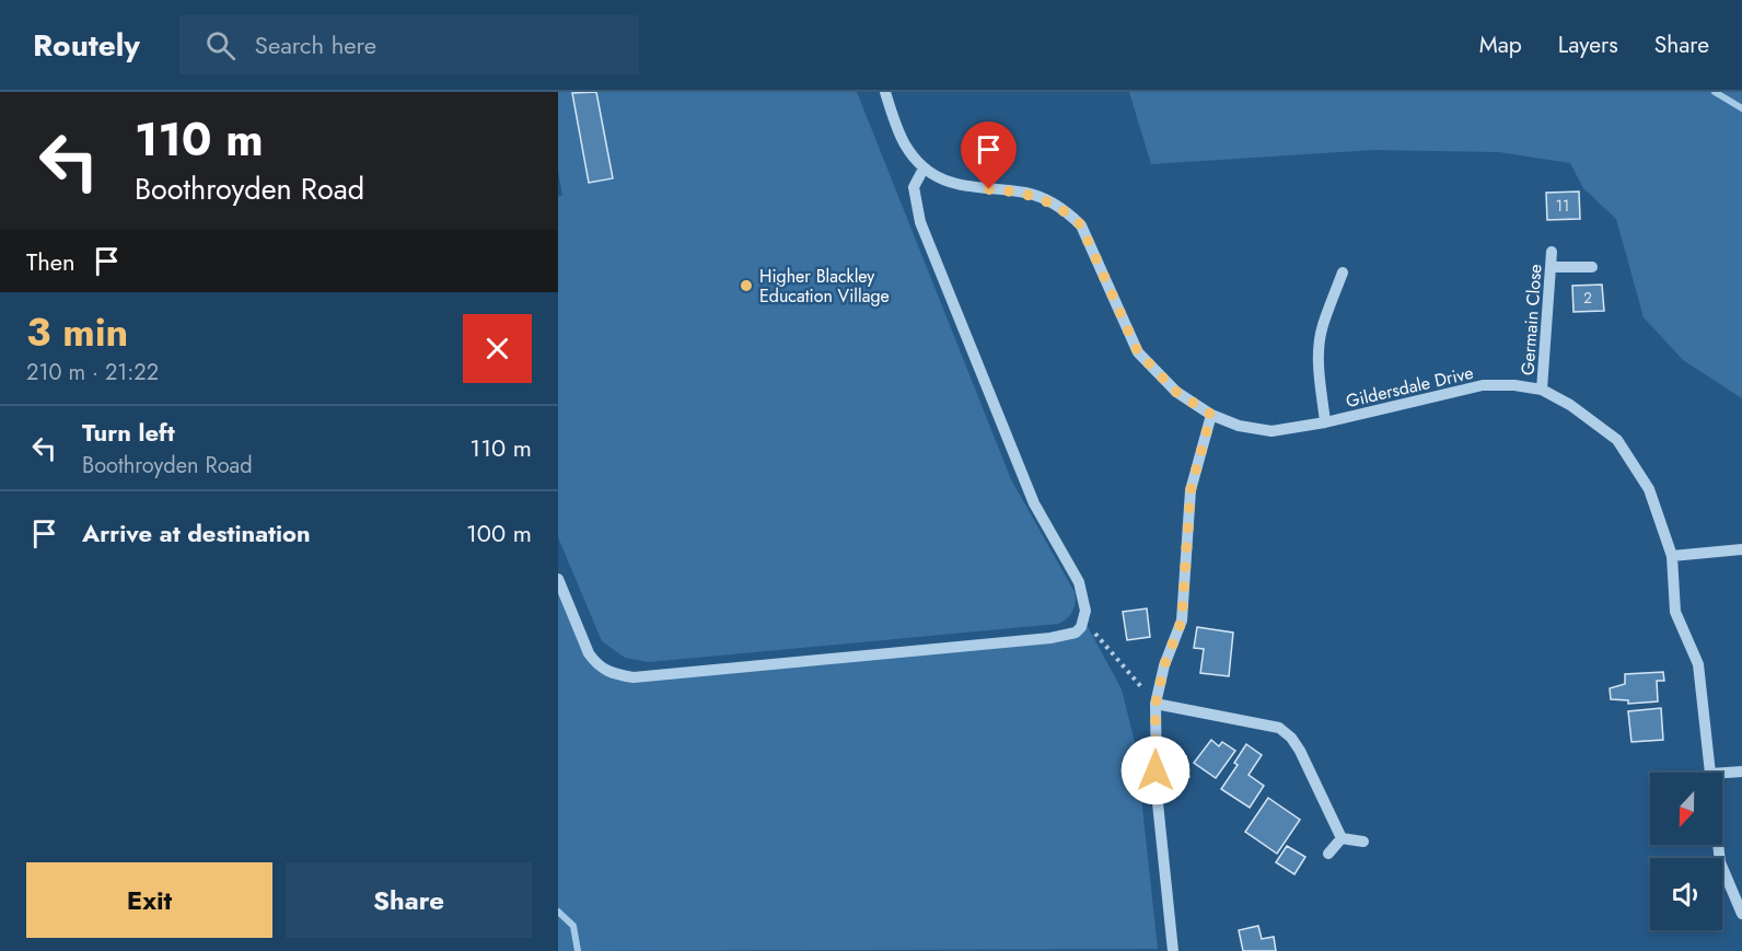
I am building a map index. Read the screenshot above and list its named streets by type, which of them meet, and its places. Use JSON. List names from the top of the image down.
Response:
{
  "streets": {
    "street": ["Germain Close", "Gildersdale Drive"]
  },
  "crossings": [
    ["Germain Close", "Gildersdale Drive"]
  ],
  "places": ["Higher Blackley Education Village"],
  "house_numbers": ["11", "2"],
  "north": "bottom",
  "page": {
    "header": "Routely",
    "search": "Search here",
    "nav": ["Map", "Layers", "Share"],
    "turn": ["110 m", "Boothroyden Road"],
    "then": "Then",
    "heading": ["3 min", "210 m · 21:22"],
    "list": [
      {
        "name": "Turn left",
        "note": "Boothroyden Road",
        "value": "110 m"
      },
      {
        "name": "Arrive at destination",
        "value": "100 m"
      }
    ],
    "buttons": ["Exit", "Share"]
  }
}
